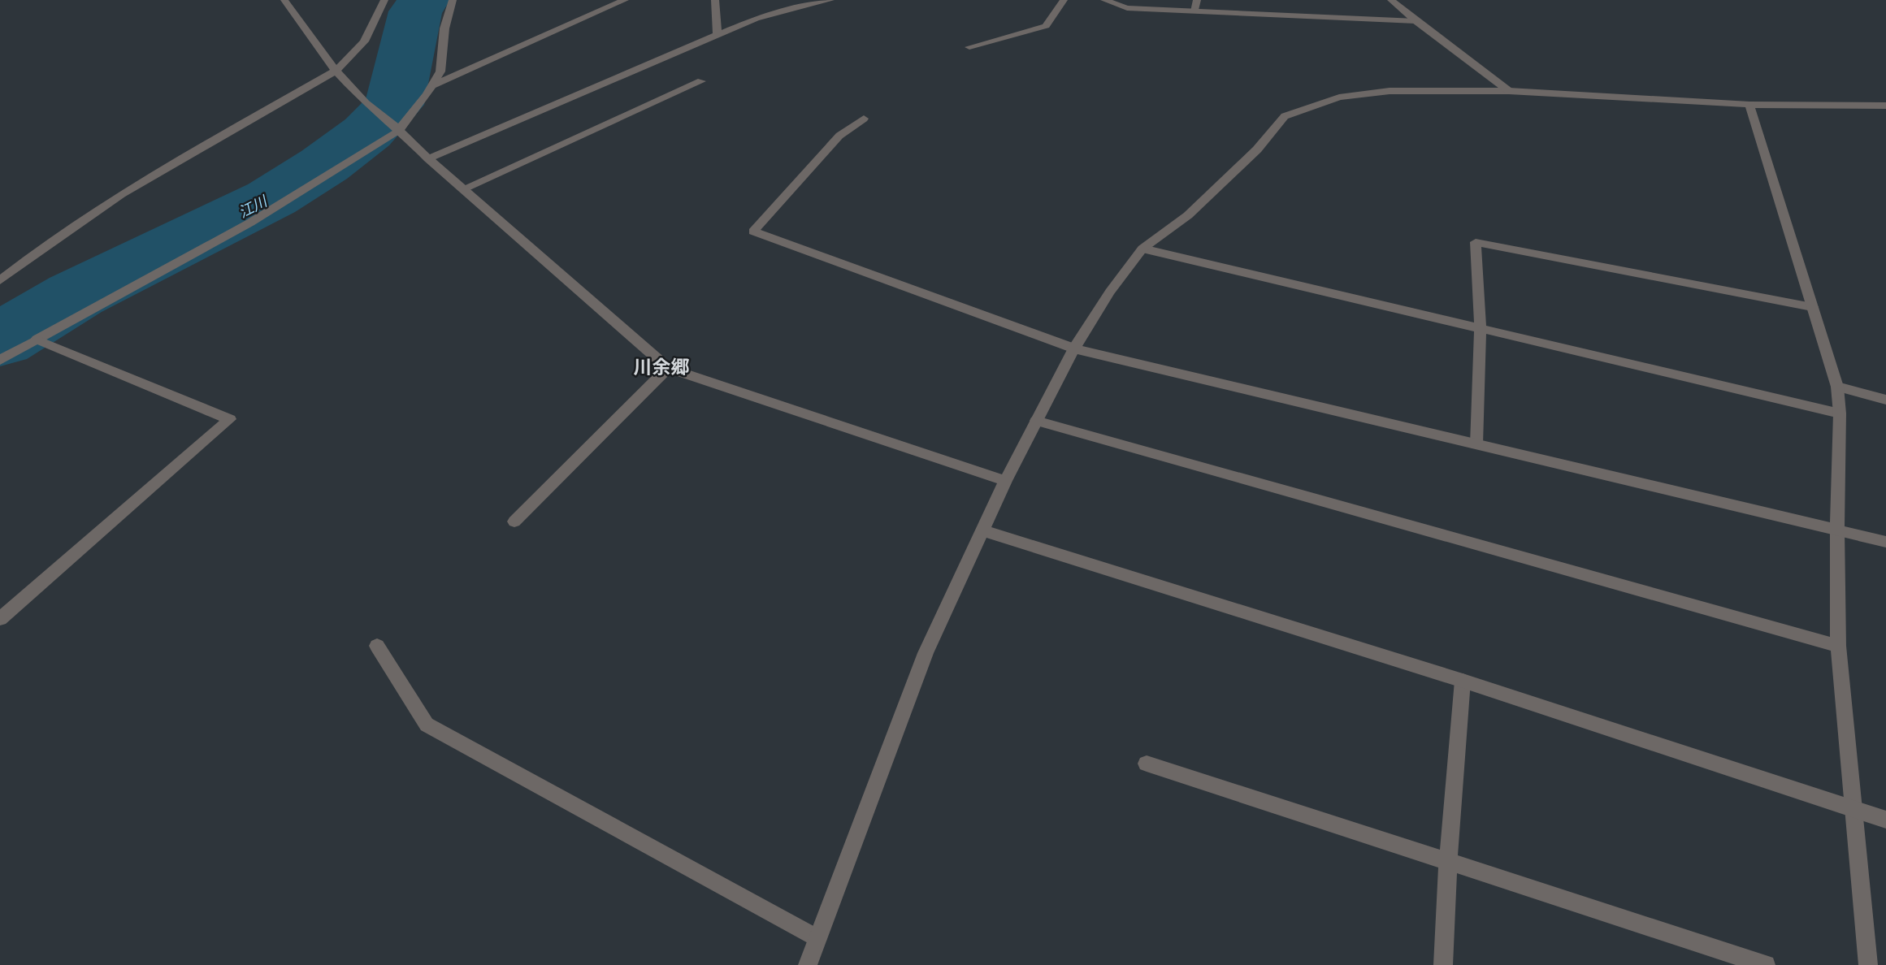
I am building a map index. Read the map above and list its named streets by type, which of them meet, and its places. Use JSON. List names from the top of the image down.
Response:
{
  "districts": ["川余郷"],
  "water": ["江川"]
}
